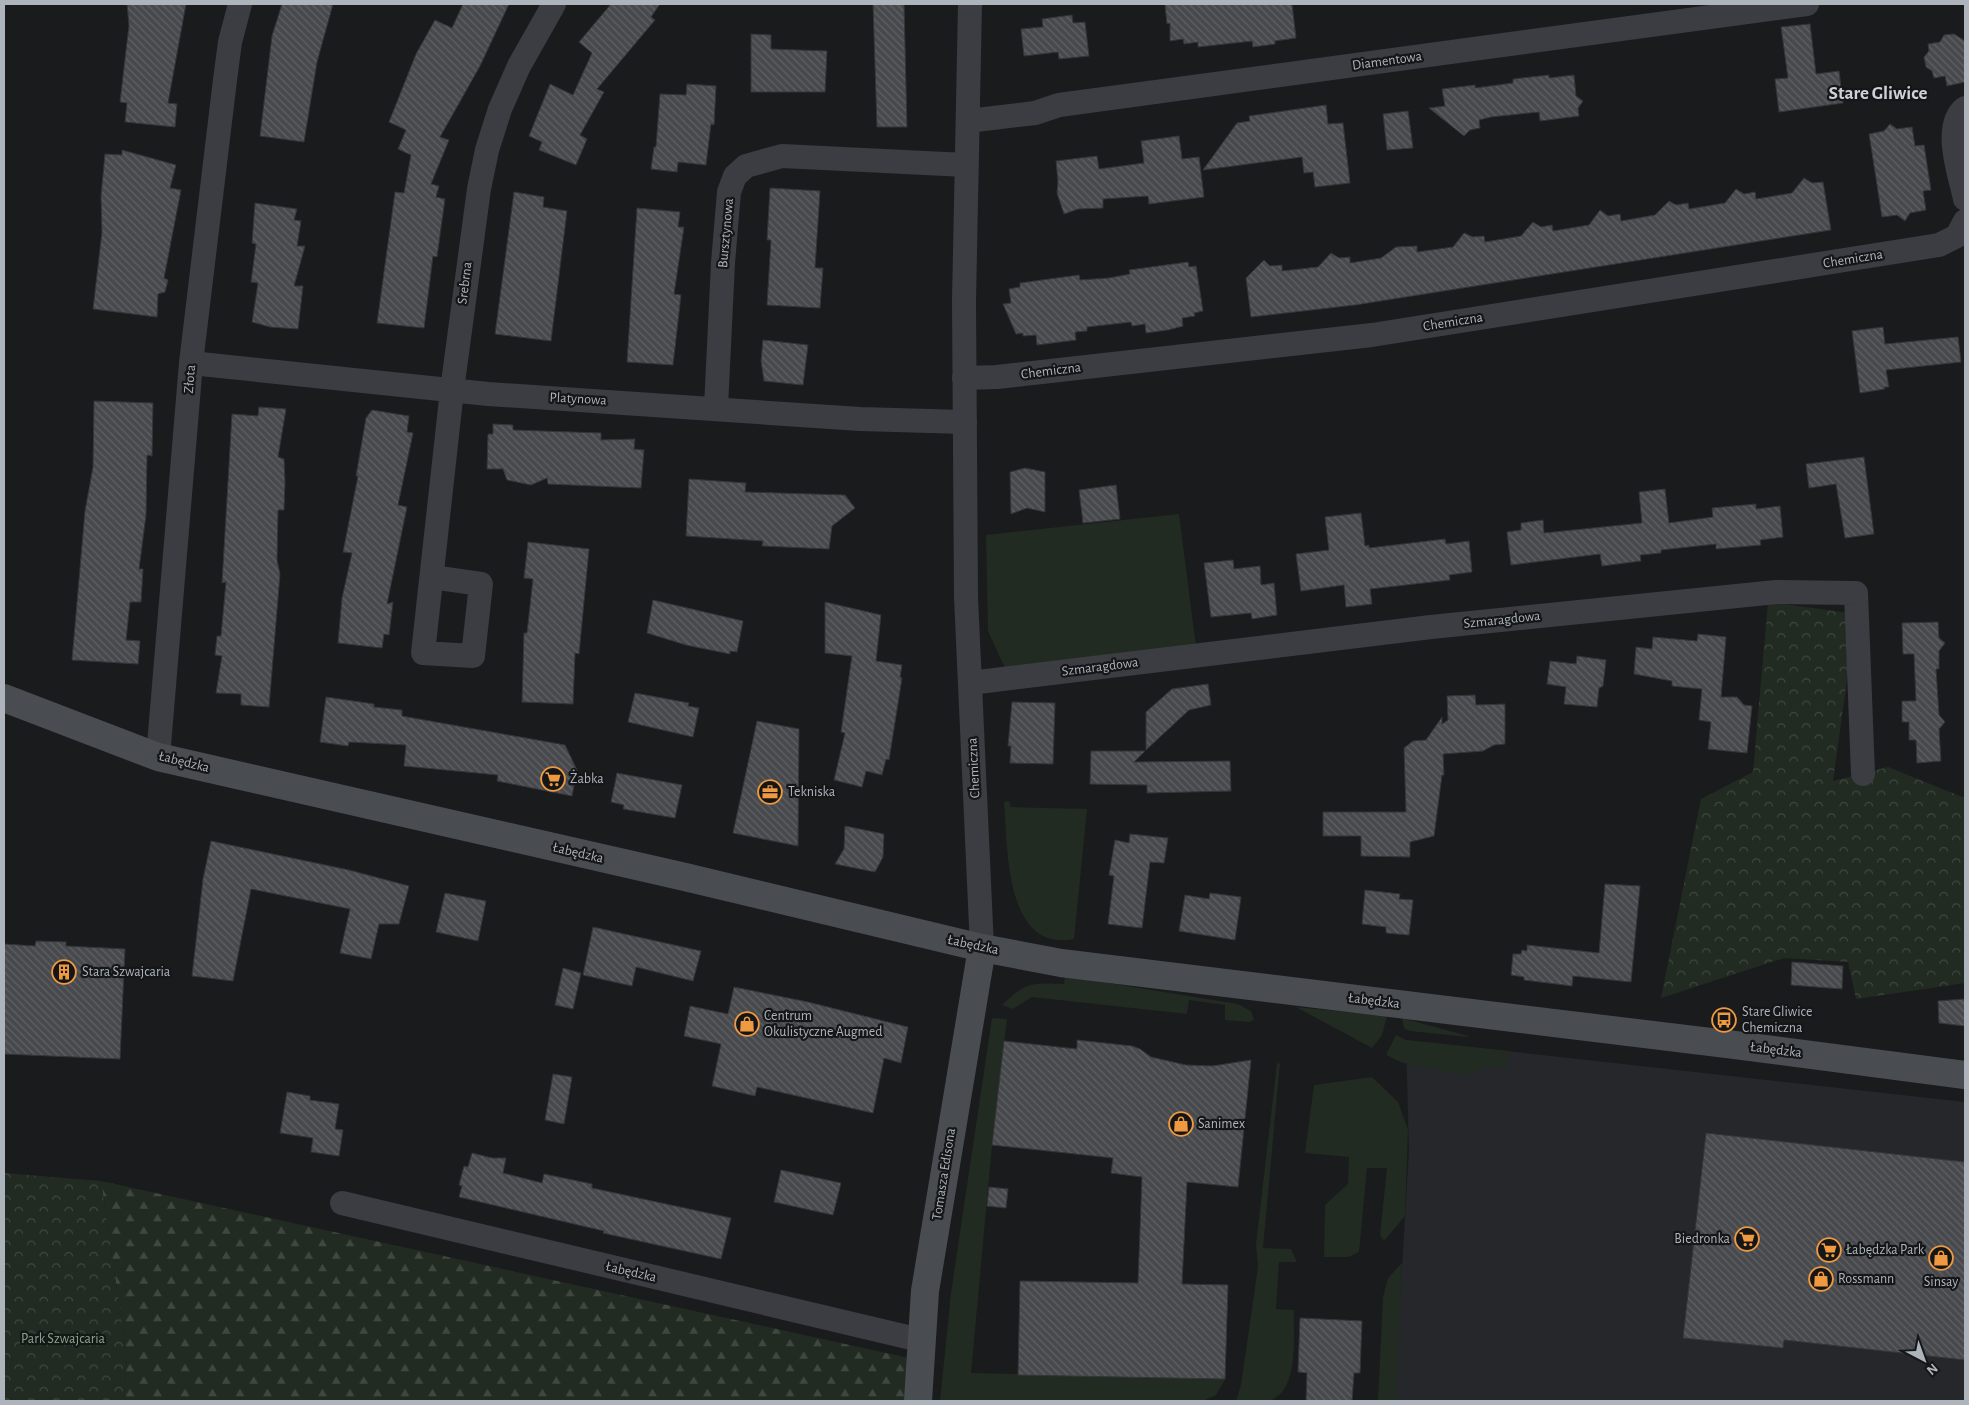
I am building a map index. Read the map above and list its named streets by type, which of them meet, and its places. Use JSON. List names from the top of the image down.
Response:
{
  "streets": {
    "street": [
      "Diamentowa",
      "Bursztynowa",
      "Chemiczna",
      "Srebrna",
      "Złota",
      "Platynowa",
      "Szmaragdowa",
      "Łabędzka",
      "Tomasza Edisona"
    ]
  },
  "crossings": [
    ["Diamentowa", "Chemiczna"],
    ["Bursztynowa", "Chemiczna"],
    ["Bursztynowa", "Platynowa"],
    ["Chemiczna", "Platynowa"],
    ["Chemiczna", "Szmaragdowa"],
    ["Chemiczna", "Łabędzka"],
    ["Chemiczna", "Tomasza Edisona"],
    ["Srebrna", "Platynowa"],
    ["Złota", "Platynowa"],
    ["Złota", "Łabędzka"],
    ["Łabędzka", "Tomasza Edisona"]
  ],
  "districts": ["Stare Gliwice"],
  "parks": ["Park Szwajcaria"],
  "places": {
    "supermarket": ["Żabka", "Biedronka", "Łabędzka Park"],
    "office": ["Tekniska"],
    "building": ["Stara Szwajcaria"],
    "bus stop": ["Stare Gliwice Chemiczna"],
    "shop": [
      "Centrum Okulistyczne Augmed",
      "Sanimex",
      "Sinsay",
      "Rossmann"
    ]
  },
  "north": "bottom right"
}
